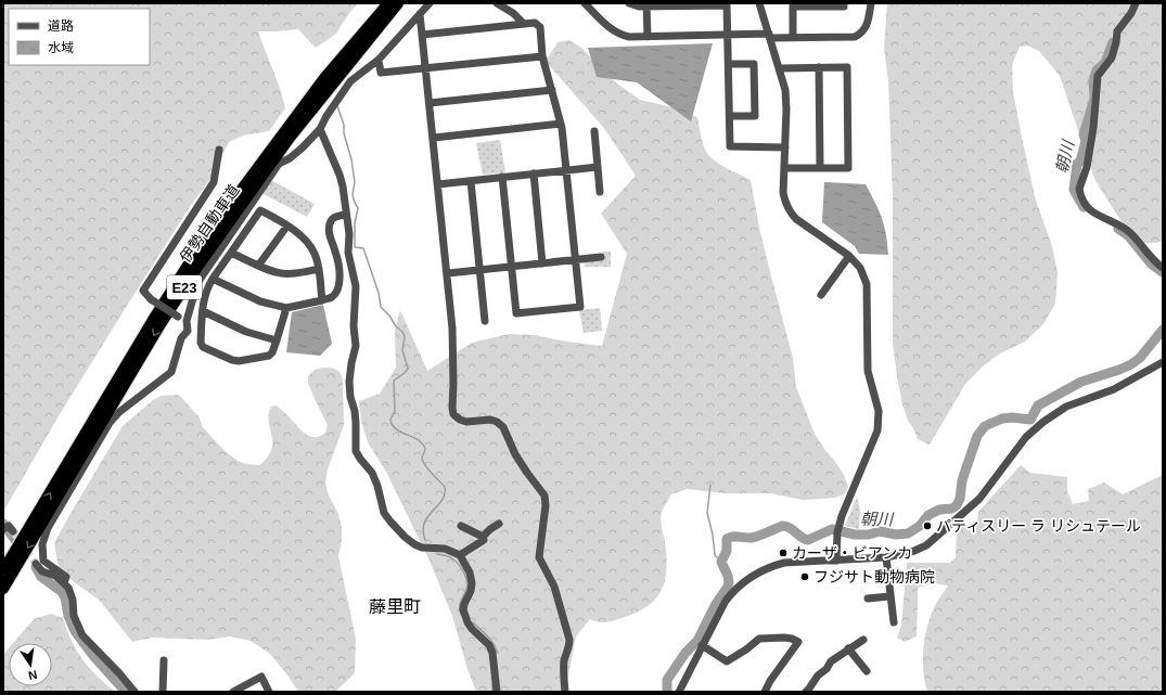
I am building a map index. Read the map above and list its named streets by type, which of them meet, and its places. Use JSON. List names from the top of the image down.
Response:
{
  "streets": {
    "highway": ["伊勢自動車道", "E23"]
  },
  "districts": ["藤里町"],
  "water": ["朝川"],
  "places": ["パティスリー ラ リシュテール", "カーザ・ビアンカ", "フジサト動物病院"],
  "legend": ["道路", "水域"],
  "north": "bottom"
}
